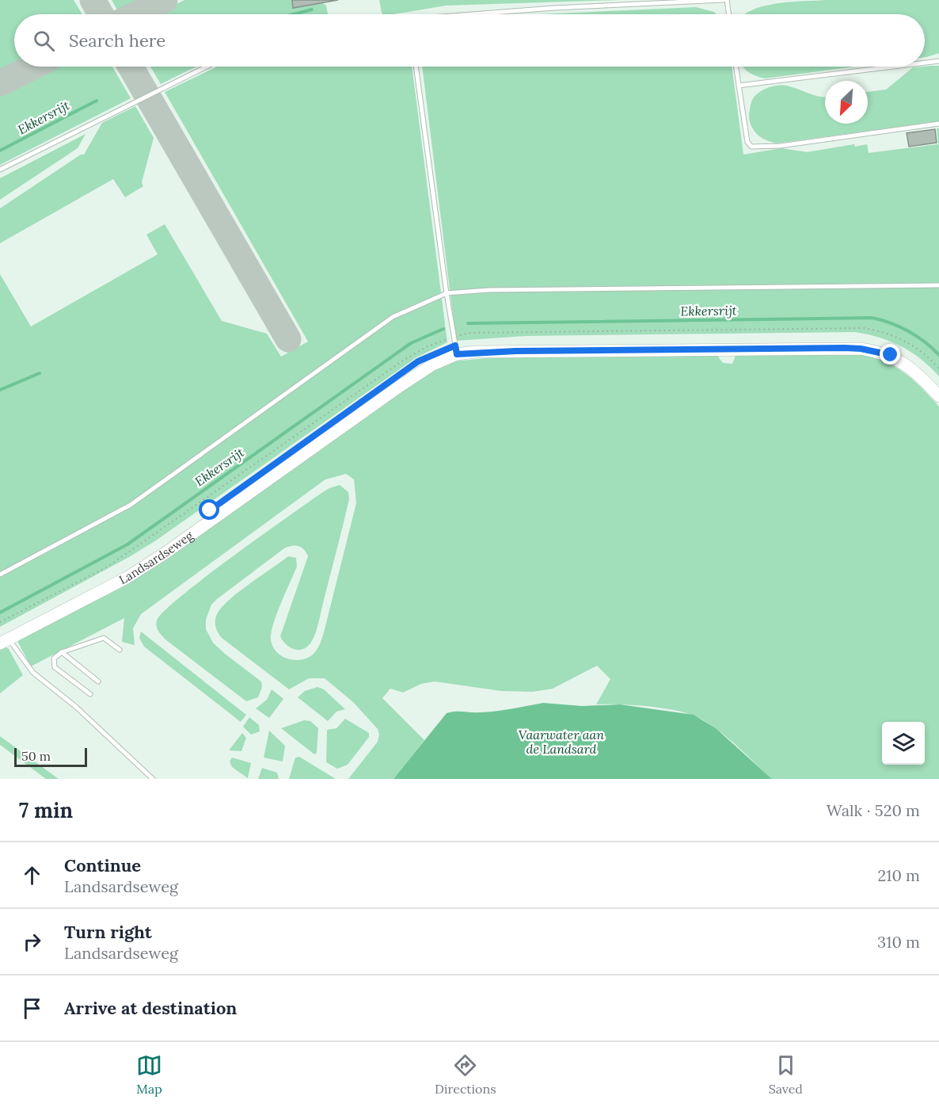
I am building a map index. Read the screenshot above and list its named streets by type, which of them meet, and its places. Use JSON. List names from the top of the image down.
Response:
{
  "streets": {
    "street": ["Landsardseweg"]
  },
  "water": ["Ekkersrijt", "Vaarwater aan de Landsard"],
  "scale_bar": "50 m",
  "north": "bottom left",
  "page": {
    "search": "Search here",
    "scale": "50 m",
    "heading": ["7 min", "Walk · 520 m"],
    "list": [
      ["Continue", "Landsardseweg", "210 m"],
      ["Turn right", "Landsardseweg", "310 m"],
      "Arrive at destination"
    ],
    "nav": ["Map", "Directions", "Saved"]
  }
}
